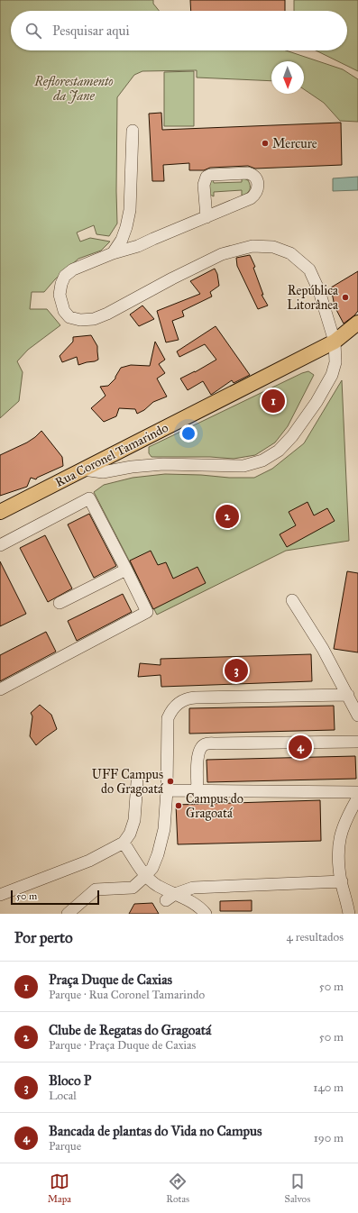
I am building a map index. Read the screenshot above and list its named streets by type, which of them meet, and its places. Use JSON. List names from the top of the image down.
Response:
{
  "streets": {
    "main road": ["Rua Coronel Tamarindo"]
  },
  "parks": ["Reflorestamento da Jane"],
  "places": [
    "Mercure",
    "República Litorânea",
    "UFF Campus do Gragoatá",
    "Campus do Gragoatá"
  ],
  "scale_bar": "50 m",
  "north": "bottom",
  "page": {
    "search": "Pesquisar aqui",
    "pins": [
      "1",
      "2",
      "3",
      "4"
    ],
    "scale": "50 m",
    "heading": ["Por perto", "4 resultados"],
    "list": [
      {
        "mark": "1",
        "name": "Praça Duque de Caxias",
        "note": "Parque · Rua Coronel Tamarindo",
        "value": "50 m"
      },
      {
        "mark": "2",
        "name": "Clube de Regatas do Gragoatá",
        "note": "Parque · Praça Duque de Caxias",
        "value": "50 m"
      },
      {
        "mark": "3",
        "name": "Bloco P",
        "note": "Local",
        "value": "140 m"
      },
      {
        "mark": "4",
        "name": "Bancada de plantas do Vida no Campus",
        "note": "Parque",
        "value": "190 m"
      }
    ],
    "nav": ["Mapa", "Rotas", "Salvos"]
  }
}
